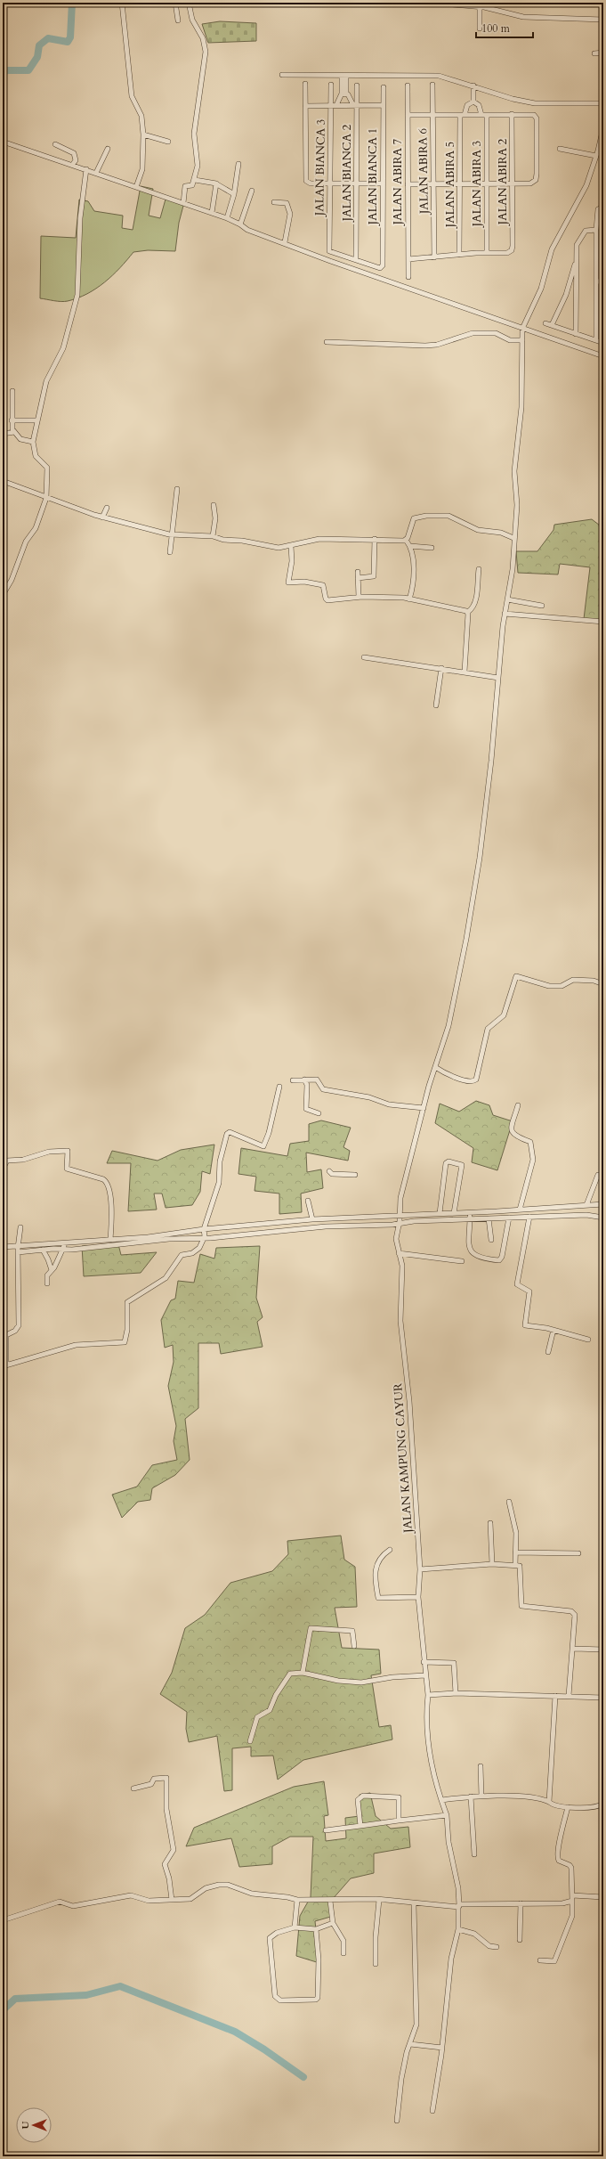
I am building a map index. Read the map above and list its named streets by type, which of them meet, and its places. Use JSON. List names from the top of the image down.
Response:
{
  "streets": {
    "street": [
      "JALAN BIANCA 3",
      "JALAN ABIRA 6",
      "JALAN BIANCA 2",
      "JALAN BIANCA 1",
      "JALAN ABIRA 7",
      "JALAN ABIRA 2",
      "JALAN ABIRA 3",
      "JALAN ABIRA 5",
      "JALAN KAMPUNG CAYUR"
    ]
  },
  "crossings": [
    ["JALAN BIANCA 3", "JALAN BIANCA 2"],
    ["JALAN BIANCA 3", "JALAN BIANCA 1"],
    ["JALAN BIANCA 2", "JALAN BIANCA 1"],
    ["JALAN ABIRA 2", "JALAN ABIRA 3"]
  ],
  "scale_bar": "100 m",
  "north": "left"
}
